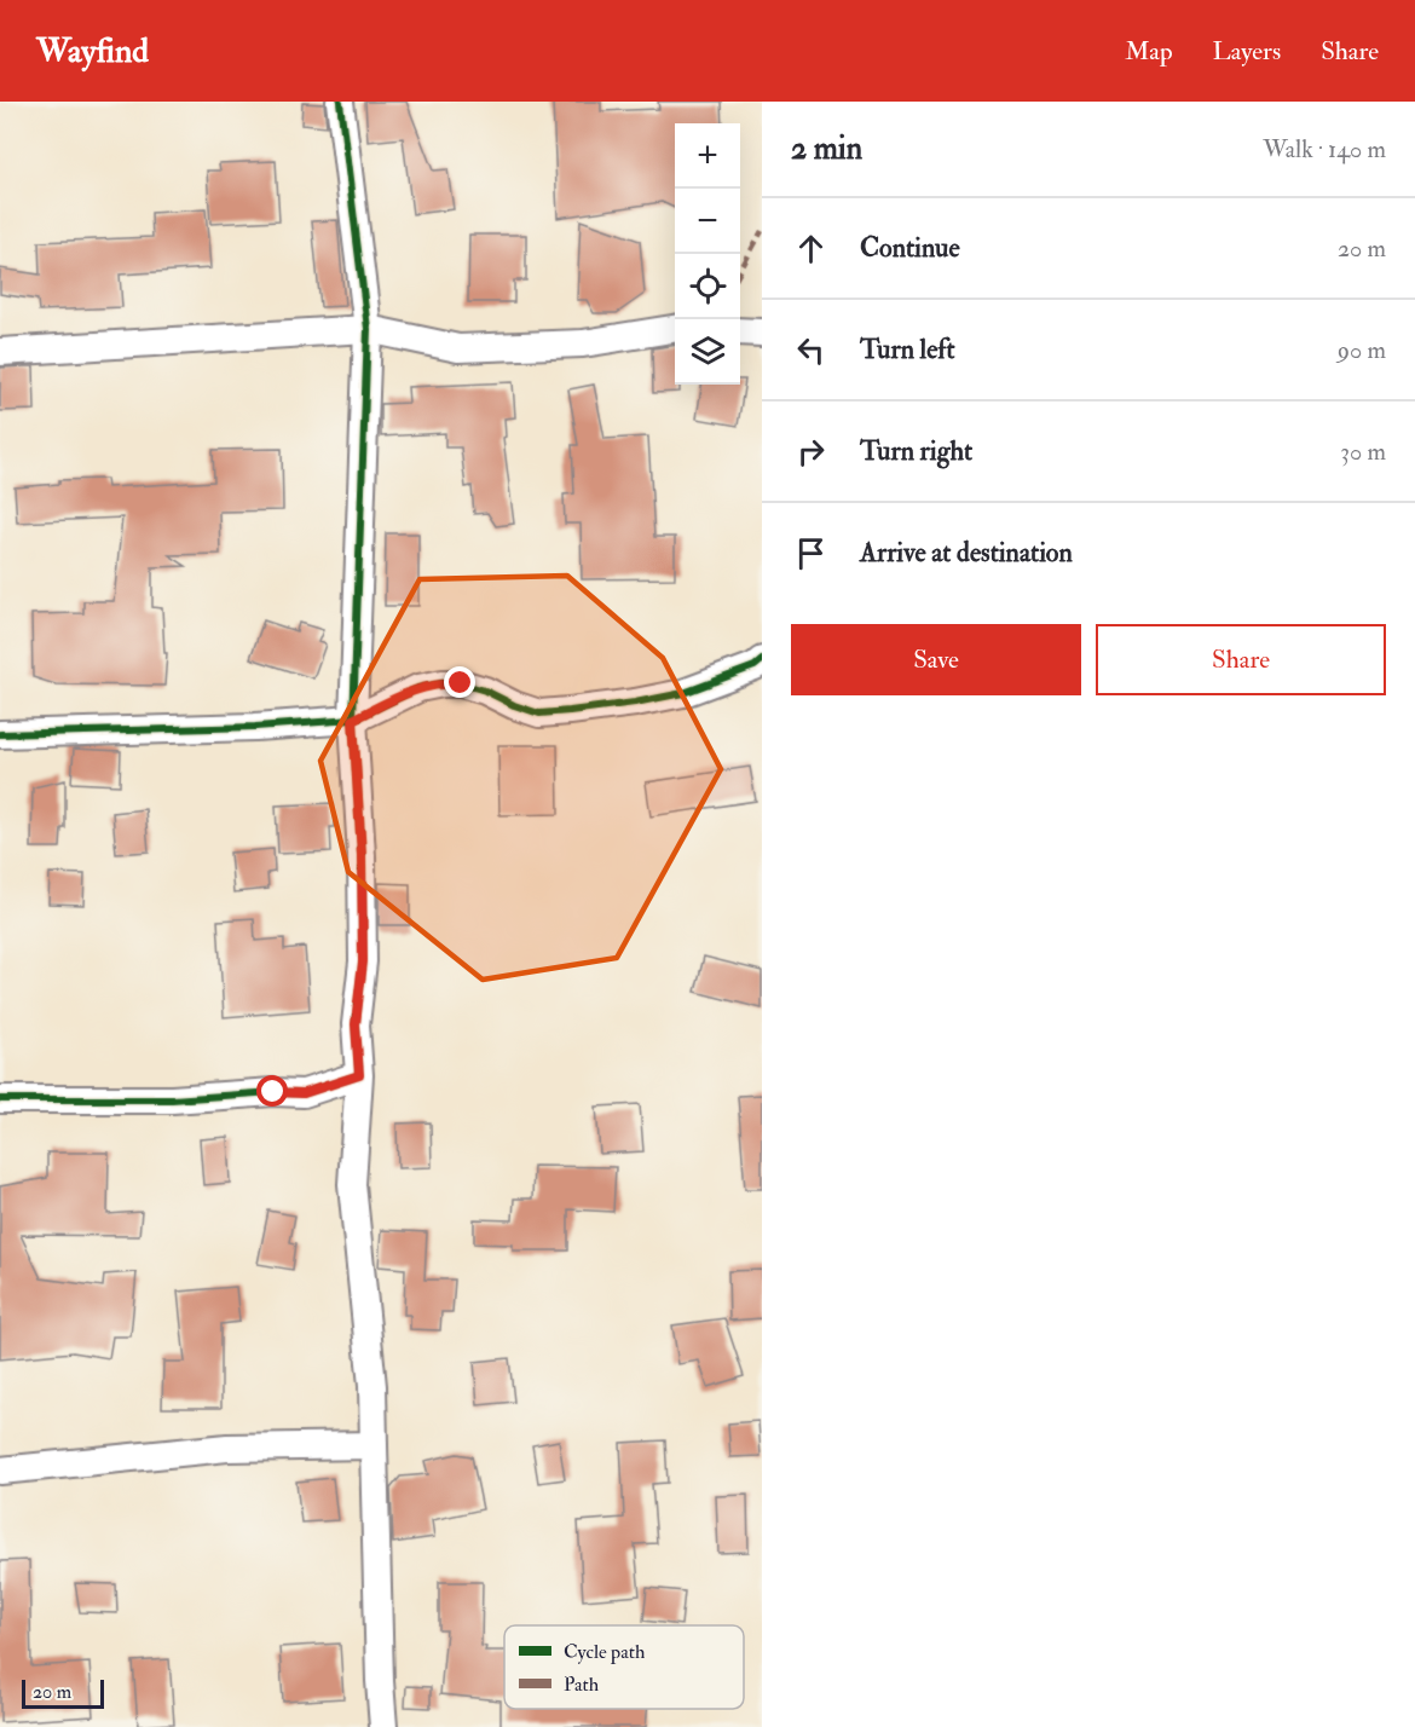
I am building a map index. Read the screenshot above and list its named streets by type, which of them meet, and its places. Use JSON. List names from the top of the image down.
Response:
{
  "legend": ["Cycle path", "Path"],
  "scale_bar": "20 m",
  "page": {
    "header": "Wayfind",
    "nav": ["Map", "Layers", "Share"],
    "heading": ["2 min", "Walk · 140 m"],
    "map_buttons": ["+", "−"],
    "list": [
      ["Continue", "20 m"],
      ["Turn left", "90 m"],
      ["Turn right", "30 m"],
      "Arrive at destination"
    ],
    "buttons": ["Save", "Share"],
    "scale": "20 m"
  }
}
